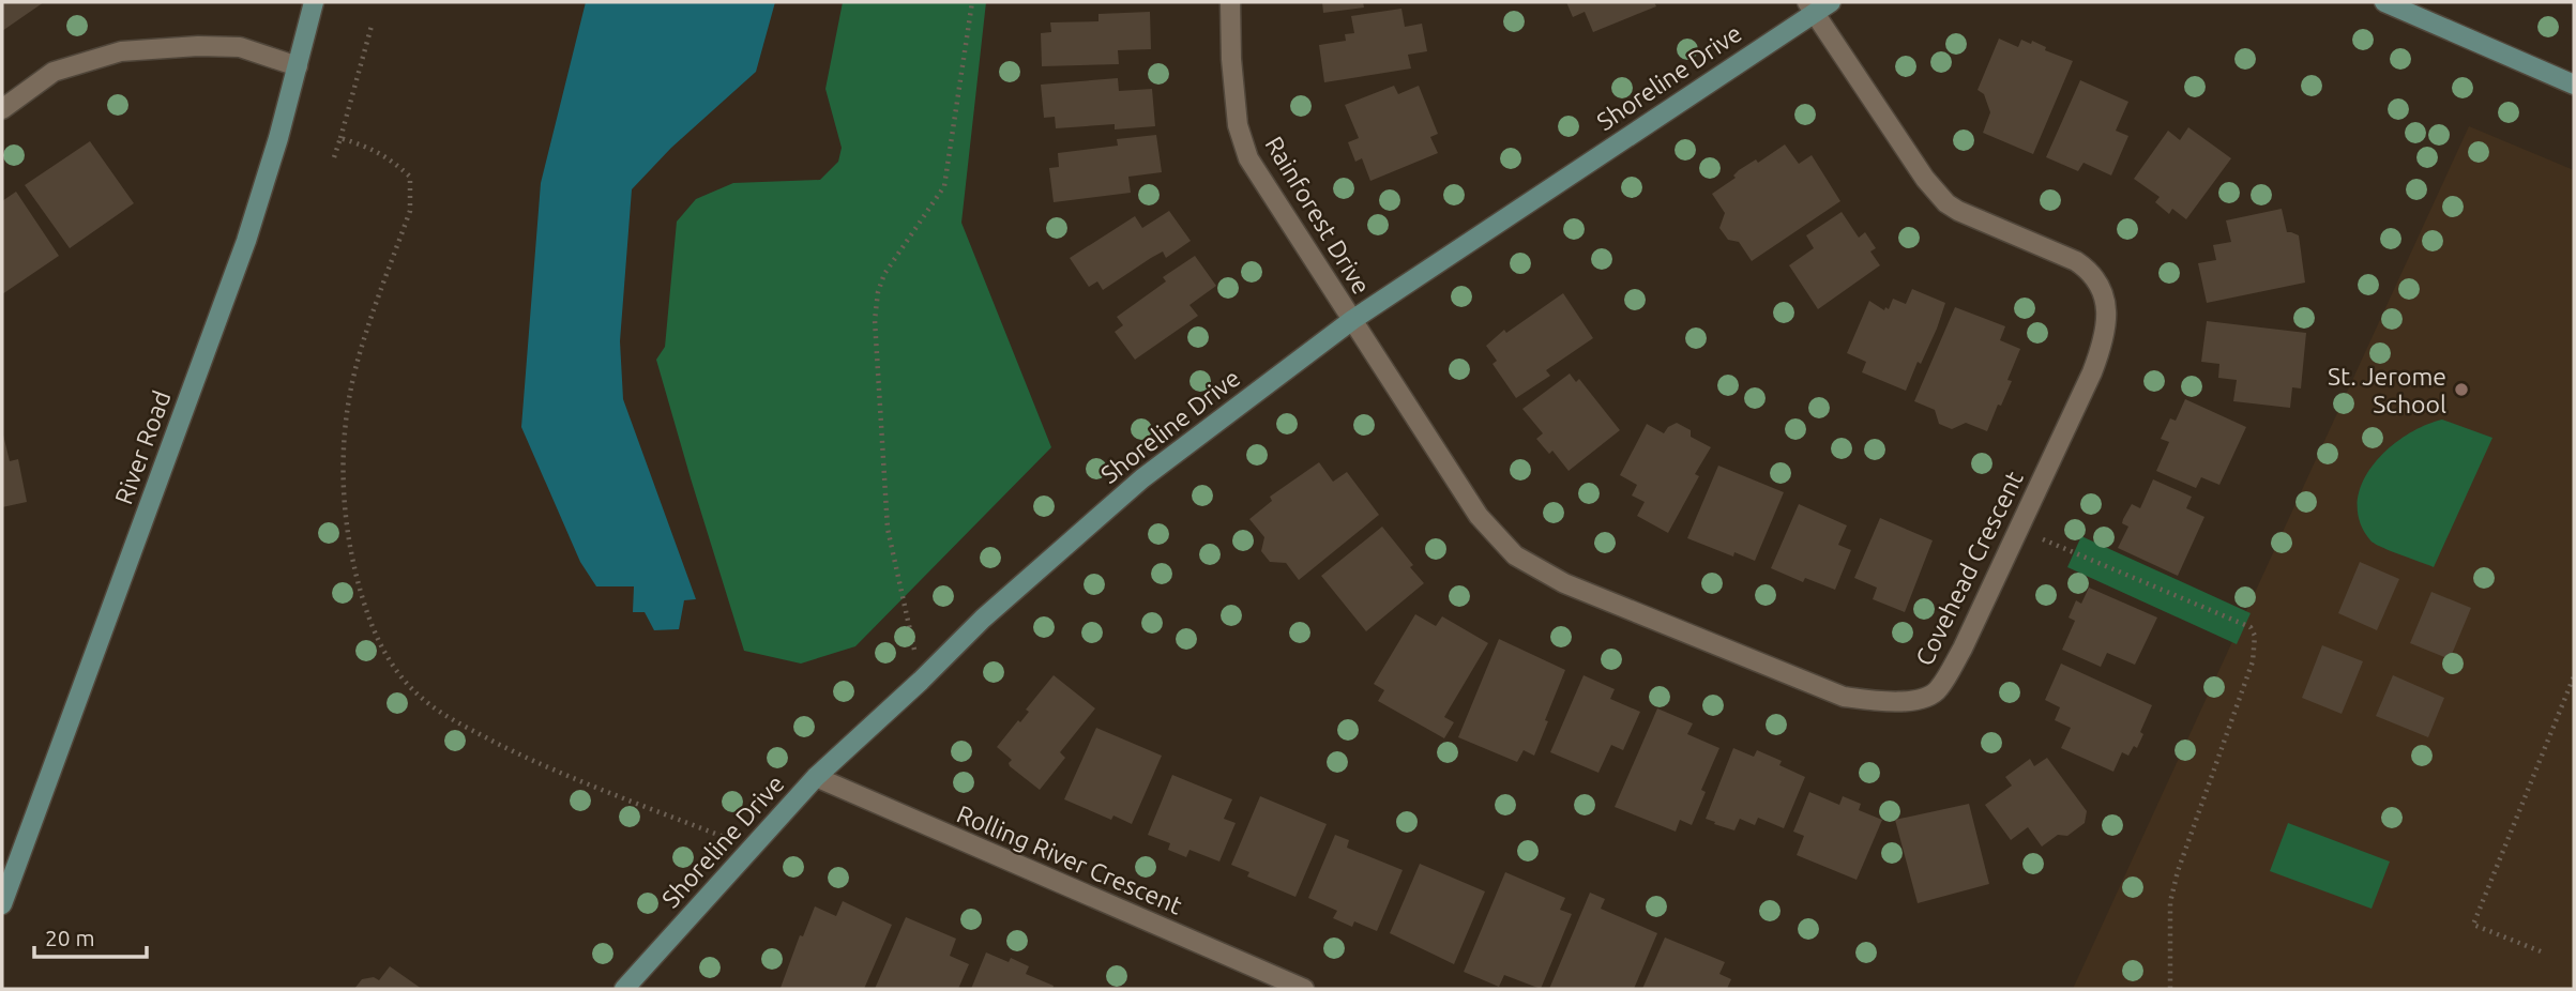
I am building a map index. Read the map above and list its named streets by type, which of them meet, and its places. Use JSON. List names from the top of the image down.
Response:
{
  "streets": {
    "street": [
      "Shoreline Drive",
      "Rainforest Drive",
      "River Road",
      "Covehead Crescent",
      "Rolling River Crescent"
    ]
  },
  "crossings": [
    ["Shoreline Drive", "Rainforest Drive"],
    ["Shoreline Drive", "Covehead Crescent"],
    ["Shoreline Drive", "Rolling River Crescent"],
    ["Rainforest Drive", "Covehead Crescent"]
  ],
  "places": ["St. Jerome School"],
  "scale_bar": "20 m"
}
